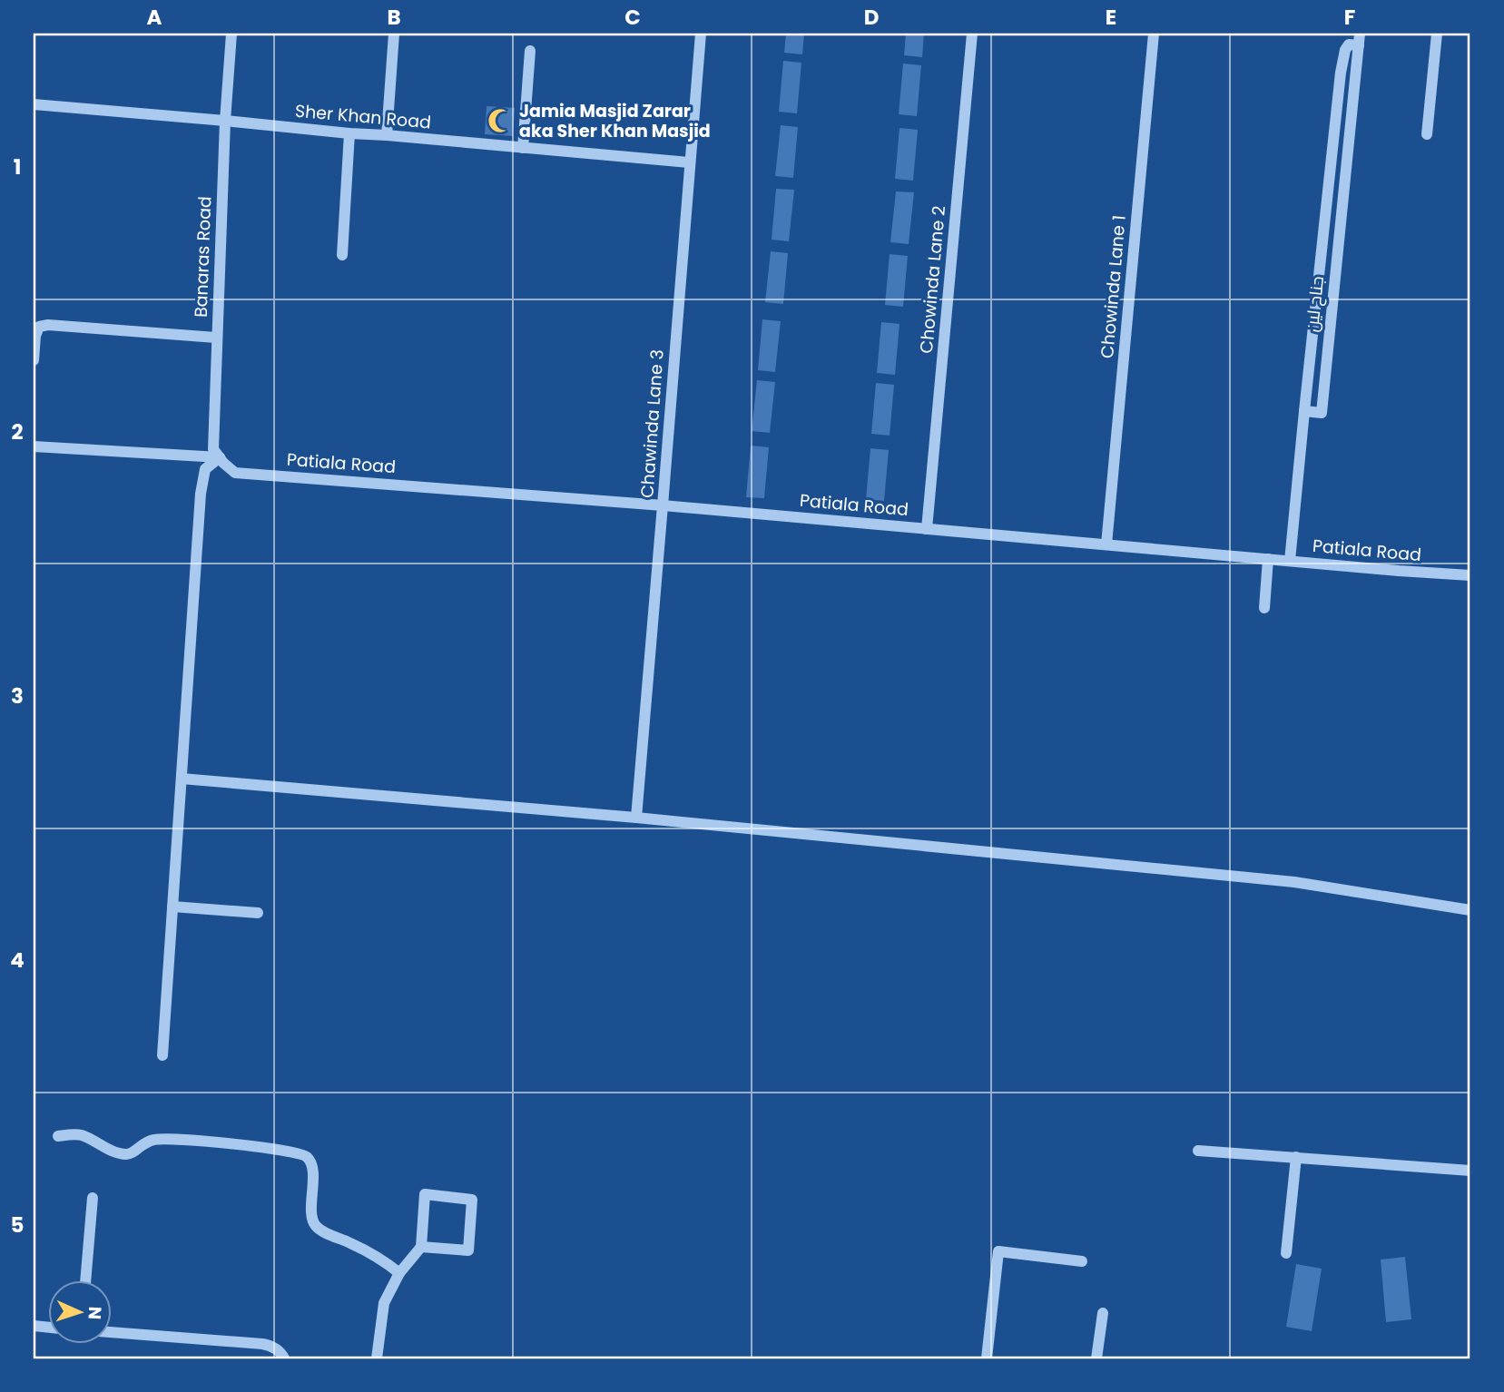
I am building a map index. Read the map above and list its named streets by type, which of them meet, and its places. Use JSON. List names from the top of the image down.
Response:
{
  "streets": {
    "street": [
      "Sher Khan Road",
      "Banaras Road",
      "Chowinda Lane 2",
      "Chowinda Lane 1",
      "جناح لین",
      "Chawinda Lane 3",
      "Patiala Road"
    ]
  },
  "crossings": [
    ["Sher Khan Road", "Banaras Road"],
    ["Sher Khan Road", "Chawinda Lane 3"],
    ["Banaras Road", "Patiala Road"],
    ["Chowinda Lane 2", "Patiala Road"],
    ["Chowinda Lane 1", "Patiala Road"],
    ["Chawinda Lane 3", "Patiala Road"]
  ],
  "places": {
    "mosque": ["Jamia Masjid Zarar aka Sher Khan Masjid"]
  },
  "north": "right",
  "grid": {
    "columns": [
      "A",
      "B",
      "C",
      "D",
      "E",
      "F"
    ],
    "rows": [
      "1",
      "2",
      "3",
      "4",
      "5"
    ]
  }
}
